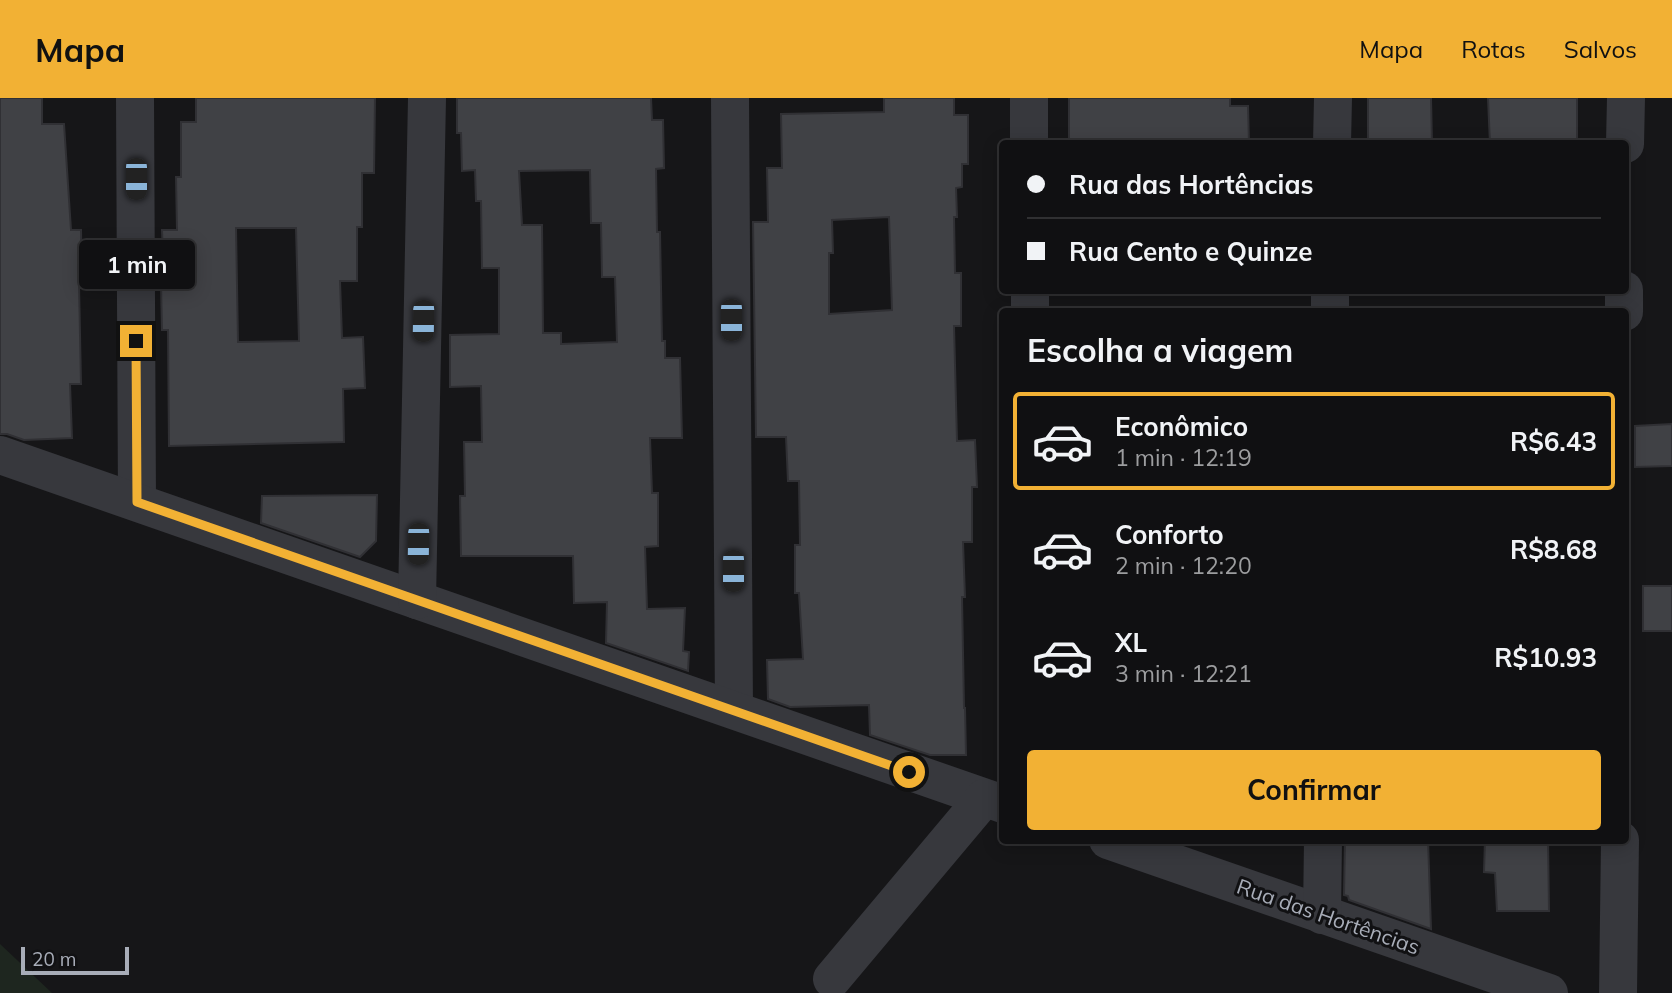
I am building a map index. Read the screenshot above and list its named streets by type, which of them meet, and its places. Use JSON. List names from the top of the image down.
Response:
{
  "streets": {
    "street": ["Rua das Hortências"]
  },
  "scale_bar": "20 m",
  "page": {
    "header": "Mapa",
    "nav": ["Mapa", "Rotas", "Salvos"],
    "banner": ["Rua das Hortências", "Rua Cento e Quinze"],
    "bubble": "1 min",
    "heading": "Escolha a viagem",
    "list": [
      {
        "name": "Econômico",
        "note": "1 min · 12:19",
        "value": "R$6.43"
      },
      {
        "name": "Conforto",
        "note": "2 min · 12:20",
        "value": "R$8.68"
      },
      {
        "name": "XL",
        "note": "3 min · 12:21",
        "value": "R$10.93"
      }
    ],
    "buttons": "Confirmar",
    "scale": "20 m"
  }
}
